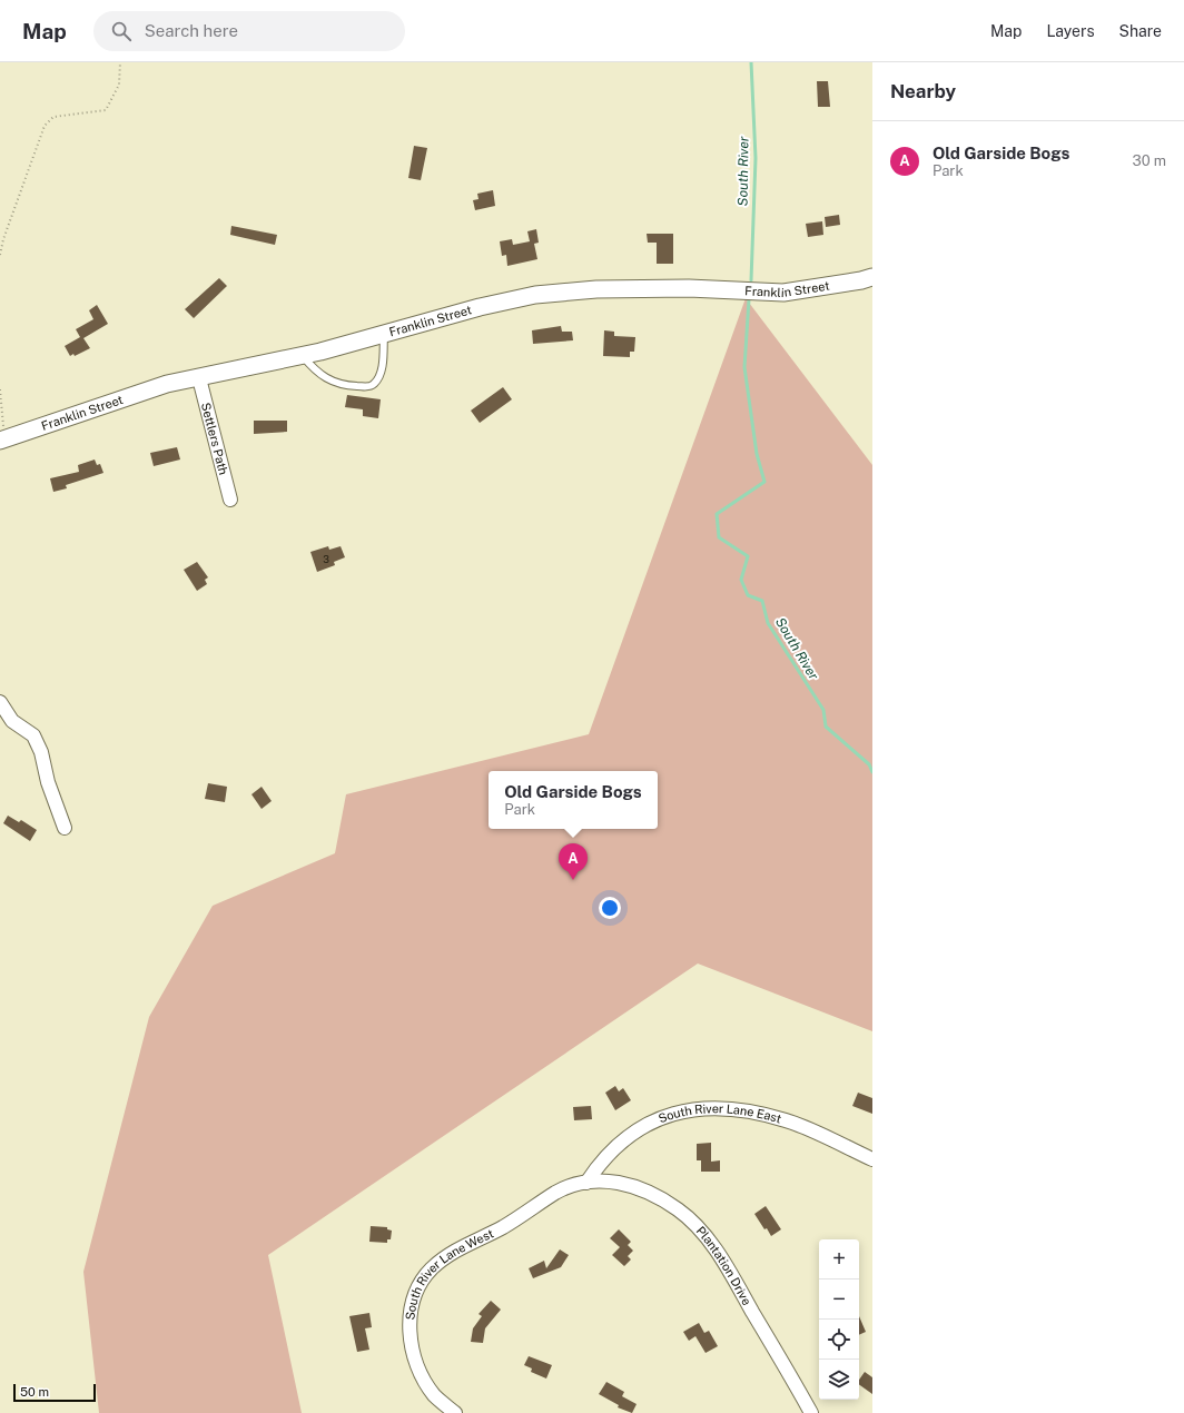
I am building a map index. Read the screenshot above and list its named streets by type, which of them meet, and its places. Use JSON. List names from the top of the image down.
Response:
{
  "streets": {
    "street": [
      "Franklin Street",
      "Settlers Path",
      "South River Lane East",
      "Plantation Drive",
      "South River Lane West"
    ]
  },
  "crossings": [
    ["Franklin Street", "Settlers Path"],
    ["South River Lane East", "Plantation Drive"],
    ["South River Lane East", "South River Lane West"],
    ["Plantation Drive", "South River Lane West"]
  ],
  "water": ["South River"],
  "house_numbers": ["3"],
  "scale_bar": "50 m",
  "page": {
    "header": "Map",
    "search": "Search here",
    "nav": ["Map", "Layers", "Share"],
    "heading": "Nearby",
    "list": [
      {
        "mark": "A",
        "name": "Old Garside Bogs",
        "note": "Park",
        "value": "30 m"
      }
    ],
    "popup": ["Old Garside Bogs", "Park"],
    "pins": "A",
    "map_buttons": ["+", "−"],
    "scale": "50 m"
  }
}
